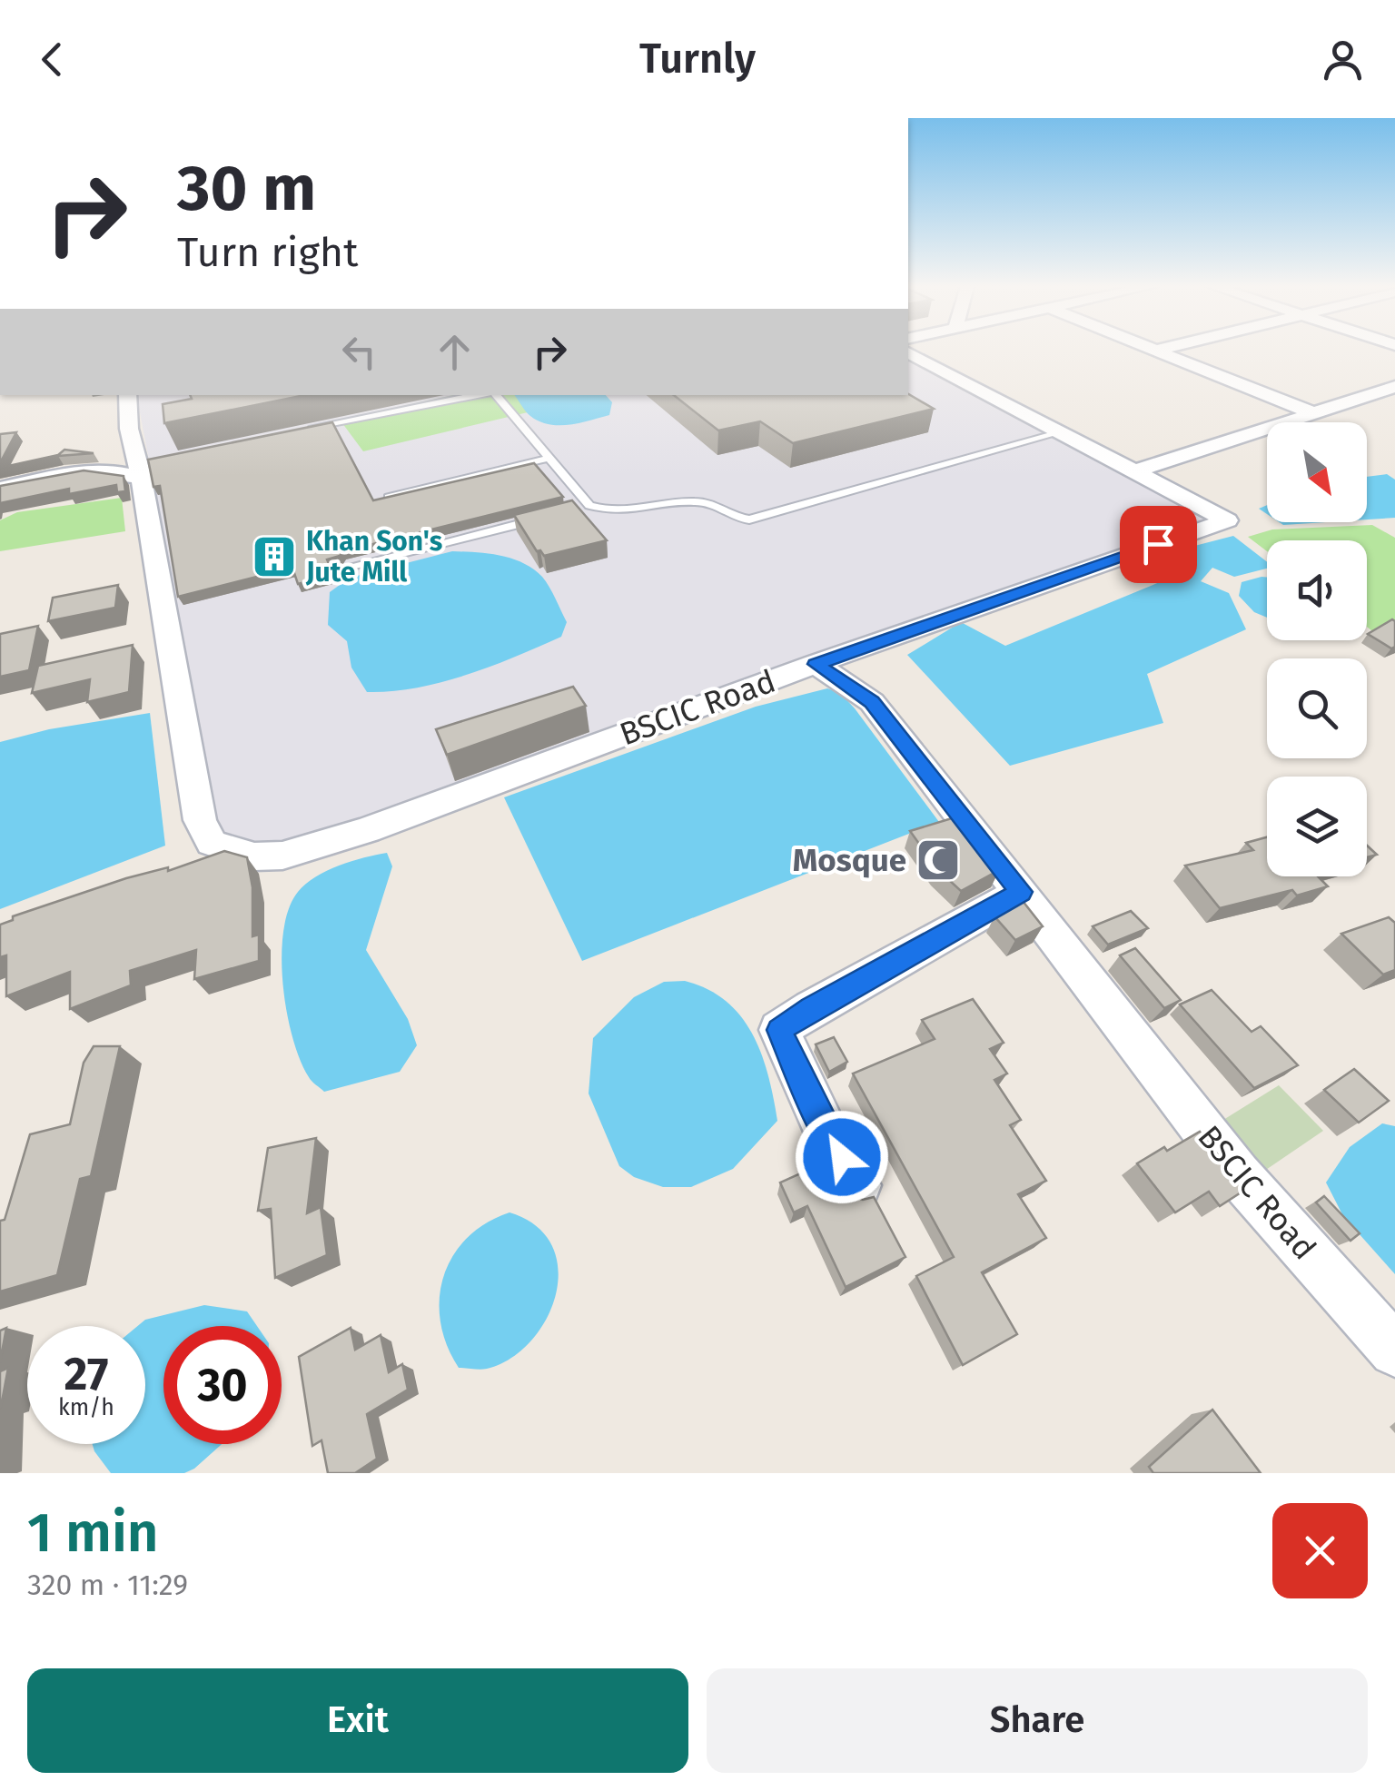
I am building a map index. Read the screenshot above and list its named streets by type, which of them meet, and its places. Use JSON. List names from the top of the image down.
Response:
{
  "streets": {
    "street": ["BSCIC Road"]
  },
  "places": {
    "building": ["Khan Son's Jute Mill"],
    "mosque": ["Mosque"]
  },
  "north": "bottom right",
  "page": {
    "header": "Turnly",
    "turn": ["30 m", "Turn right"],
    "speed": "27 km/h",
    "limit": "30",
    "heading": ["1 min", "320 m · 11:29"],
    "buttons": ["Exit", "Share"]
  }
}
